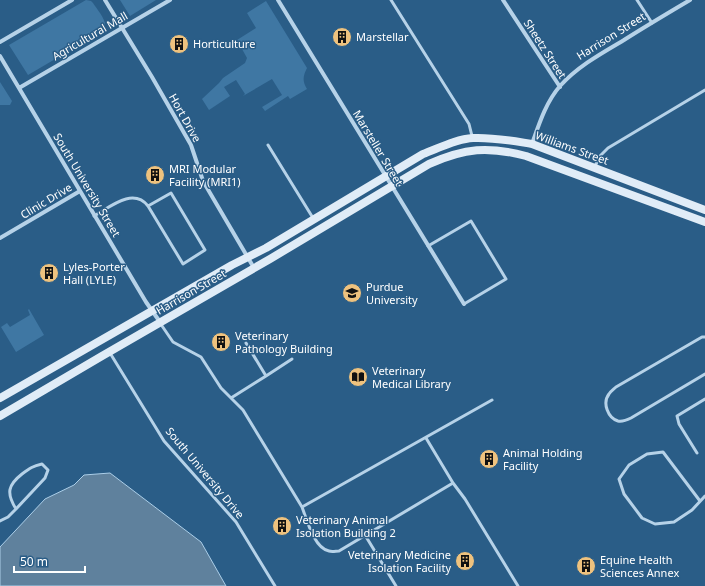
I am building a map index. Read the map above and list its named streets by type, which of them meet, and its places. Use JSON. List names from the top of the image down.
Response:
{
  "streets": {
    "main road": ["Harrison Street", "Williams Street"],
    "street": [
      "Agricultural Mall",
      "Sheetz Street",
      "Hort Drive",
      "Marsteller Street",
      "South University Street",
      "Clinic Drive"
    ],
    "lane": ["South University Drive"]
  },
  "crossings": [
    ["Agricultural Mall", "Hort Drive"],
    ["Agricultural Mall", "South University Street"],
    ["Harrison Street", "Sheetz Street"],
    ["Harrison Street", "Hort Drive"],
    ["Harrison Street", "Marsteller Street"],
    ["Harrison Street", "Williams Street"],
    ["Harrison Street", "South University Street"],
    ["Harrison Street", "South University Drive"],
    ["Marsteller Street", "Williams Street"],
    ["South University Street", "Clinic Drive"]
  ],
  "places": {
    "building": [
      "Marstellar",
      "Horticulture",
      "MRI Modular Facility (MRI1)",
      "Lyles-Porter Hall (LYLE)",
      "Veterinary Pathology Building",
      "Animal Holding Facility",
      "Veterinary Animal Isolation Building 2",
      "Veterinary Medicine Isolation Facility",
      "Equine Health Sciences Annex"
    ],
    "school or university": ["Purdue University"],
    "library": ["Veterinary Medical Library"]
  },
  "scale_bar": "50 m"
}
